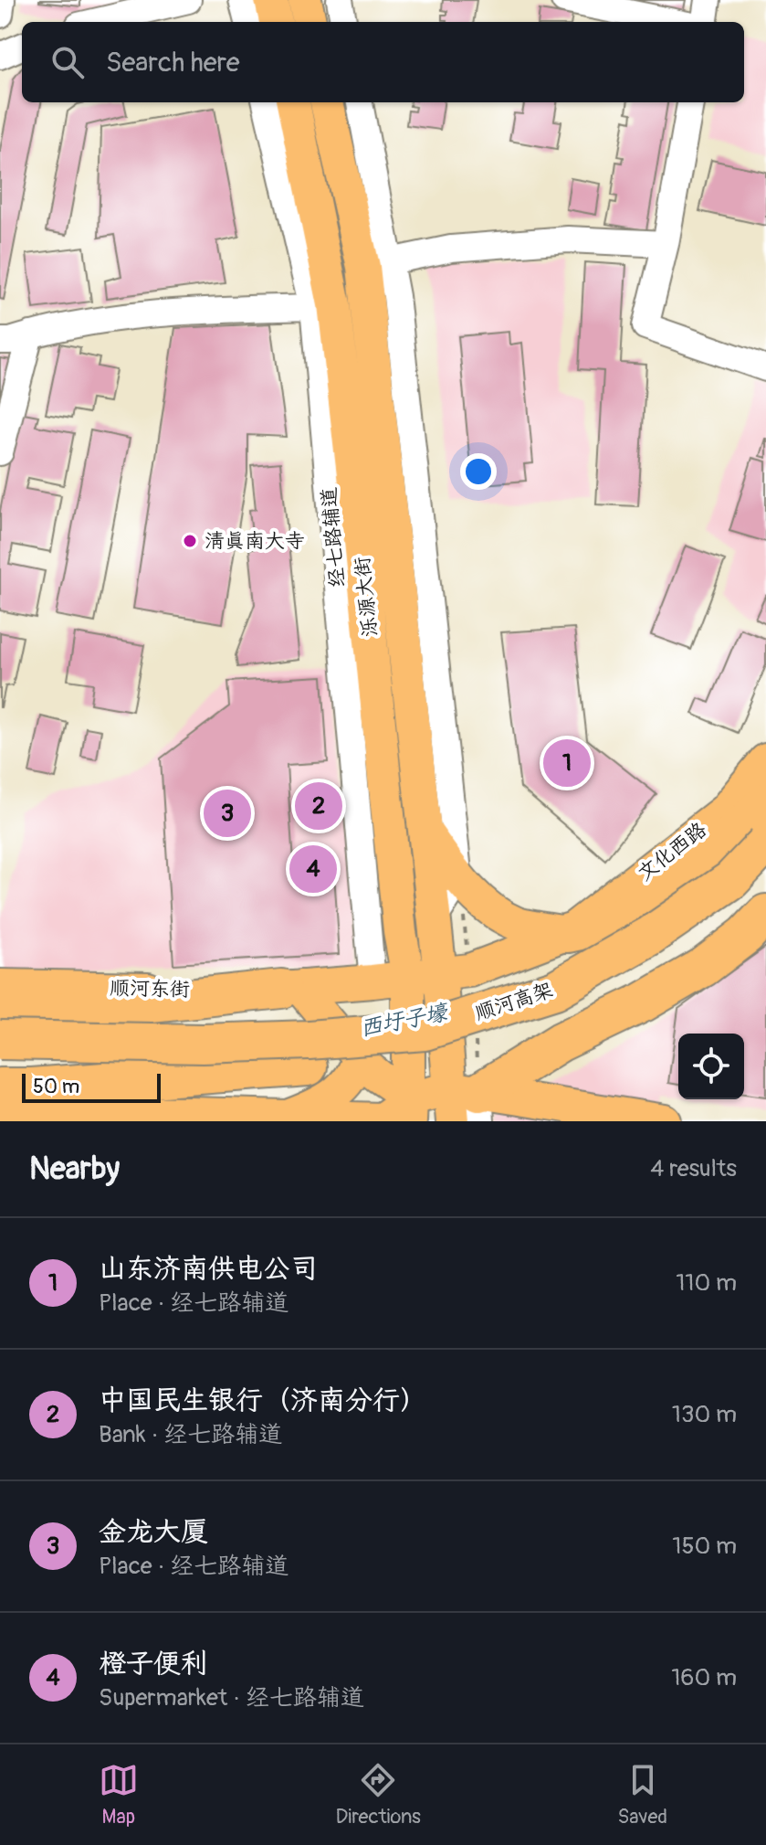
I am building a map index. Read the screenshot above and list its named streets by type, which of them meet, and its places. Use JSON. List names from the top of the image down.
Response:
{
  "streets": {
    "highway": ["顺河高架"],
    "main road": ["泺源大街", "文化西路", "顺河东街"],
    "street": ["经七路辅道"]
  },
  "crossings": [
    ["经七路辅道", "泺源大街"],
    ["经七路辅道", "顺河东街"],
    ["泺源大街", "顺河东街"],
    ["文化西路", "顺河东街"]
  ],
  "water": ["西圩子壕"],
  "places": ["清真南大寺"],
  "scale_bar": "50 m",
  "page": {
    "search": "Search here",
    "pins": [
      "1",
      "2",
      "3",
      "4"
    ],
    "scale": "50 m",
    "heading": ["Nearby", "4 results"],
    "list": [
      {
        "mark": "1",
        "name": "山东济南供电公司",
        "note": "Place · 经七路辅道",
        "value": "110 m"
      },
      {
        "mark": "2",
        "name": "中国民生银行（济南分行）",
        "note": "Bank · 经七路辅道",
        "value": "130 m"
      },
      {
        "mark": "3",
        "name": "金龙大厦",
        "note": "Place · 经七路辅道",
        "value": "150 m"
      },
      {
        "mark": "4",
        "name": "橙子便利",
        "note": "Supermarket · 经七路辅道",
        "value": "160 m"
      }
    ],
    "nav": ["Map", "Directions", "Saved"]
  }
}
